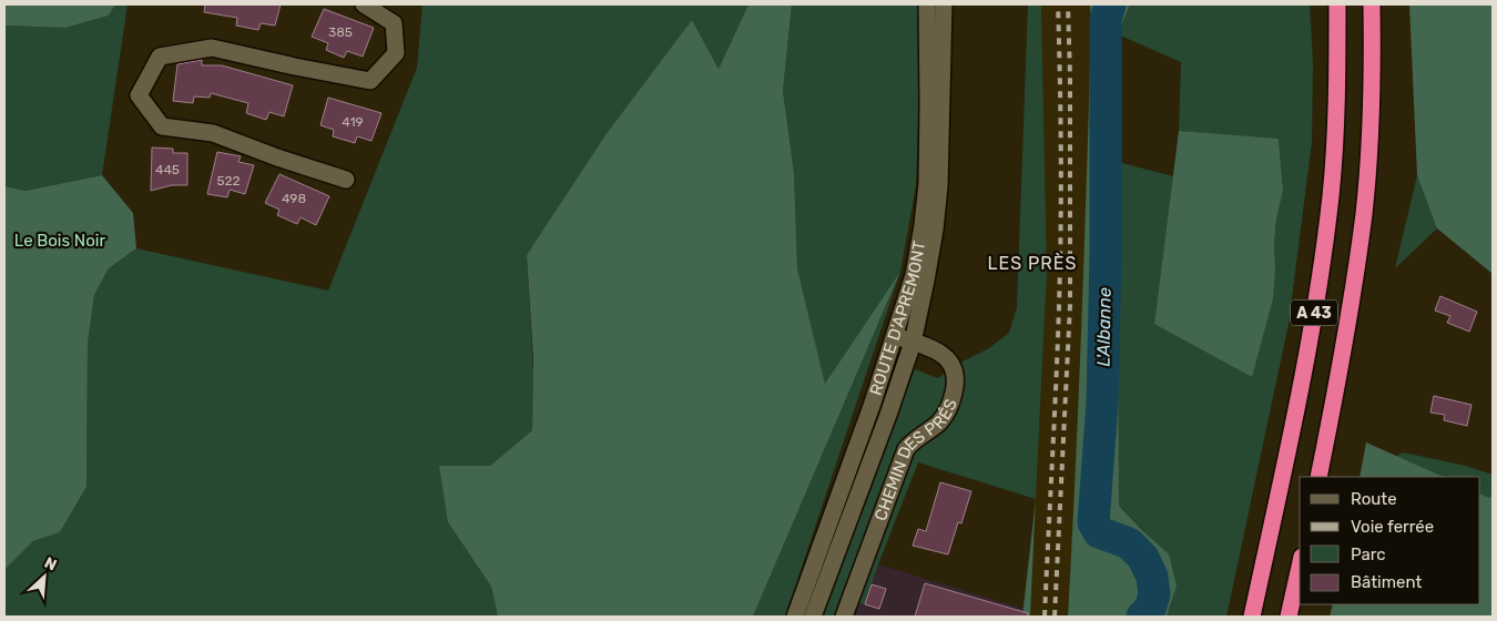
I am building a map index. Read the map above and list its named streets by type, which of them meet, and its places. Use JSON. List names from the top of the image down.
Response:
{
  "streets": {
    "highway": ["A 43"],
    "main road": ["ROUTE D'APREMONT", "CHEMIN DES PRÉS"]
  },
  "crossings": [
    ["ROUTE D'APREMONT", "CHEMIN DES PRÉS"]
  ],
  "districts": ["LES PRÈS"],
  "water": ["L'Albanne"],
  "parks": ["Le Bois Noir"],
  "house_numbers": [
    "385",
    "419",
    "445",
    "522",
    "498"
  ],
  "legend": [
    "Route",
    "Voie ferrée",
    "Parc",
    "Bâtiment"
  ],
  "north": "top right"
}
